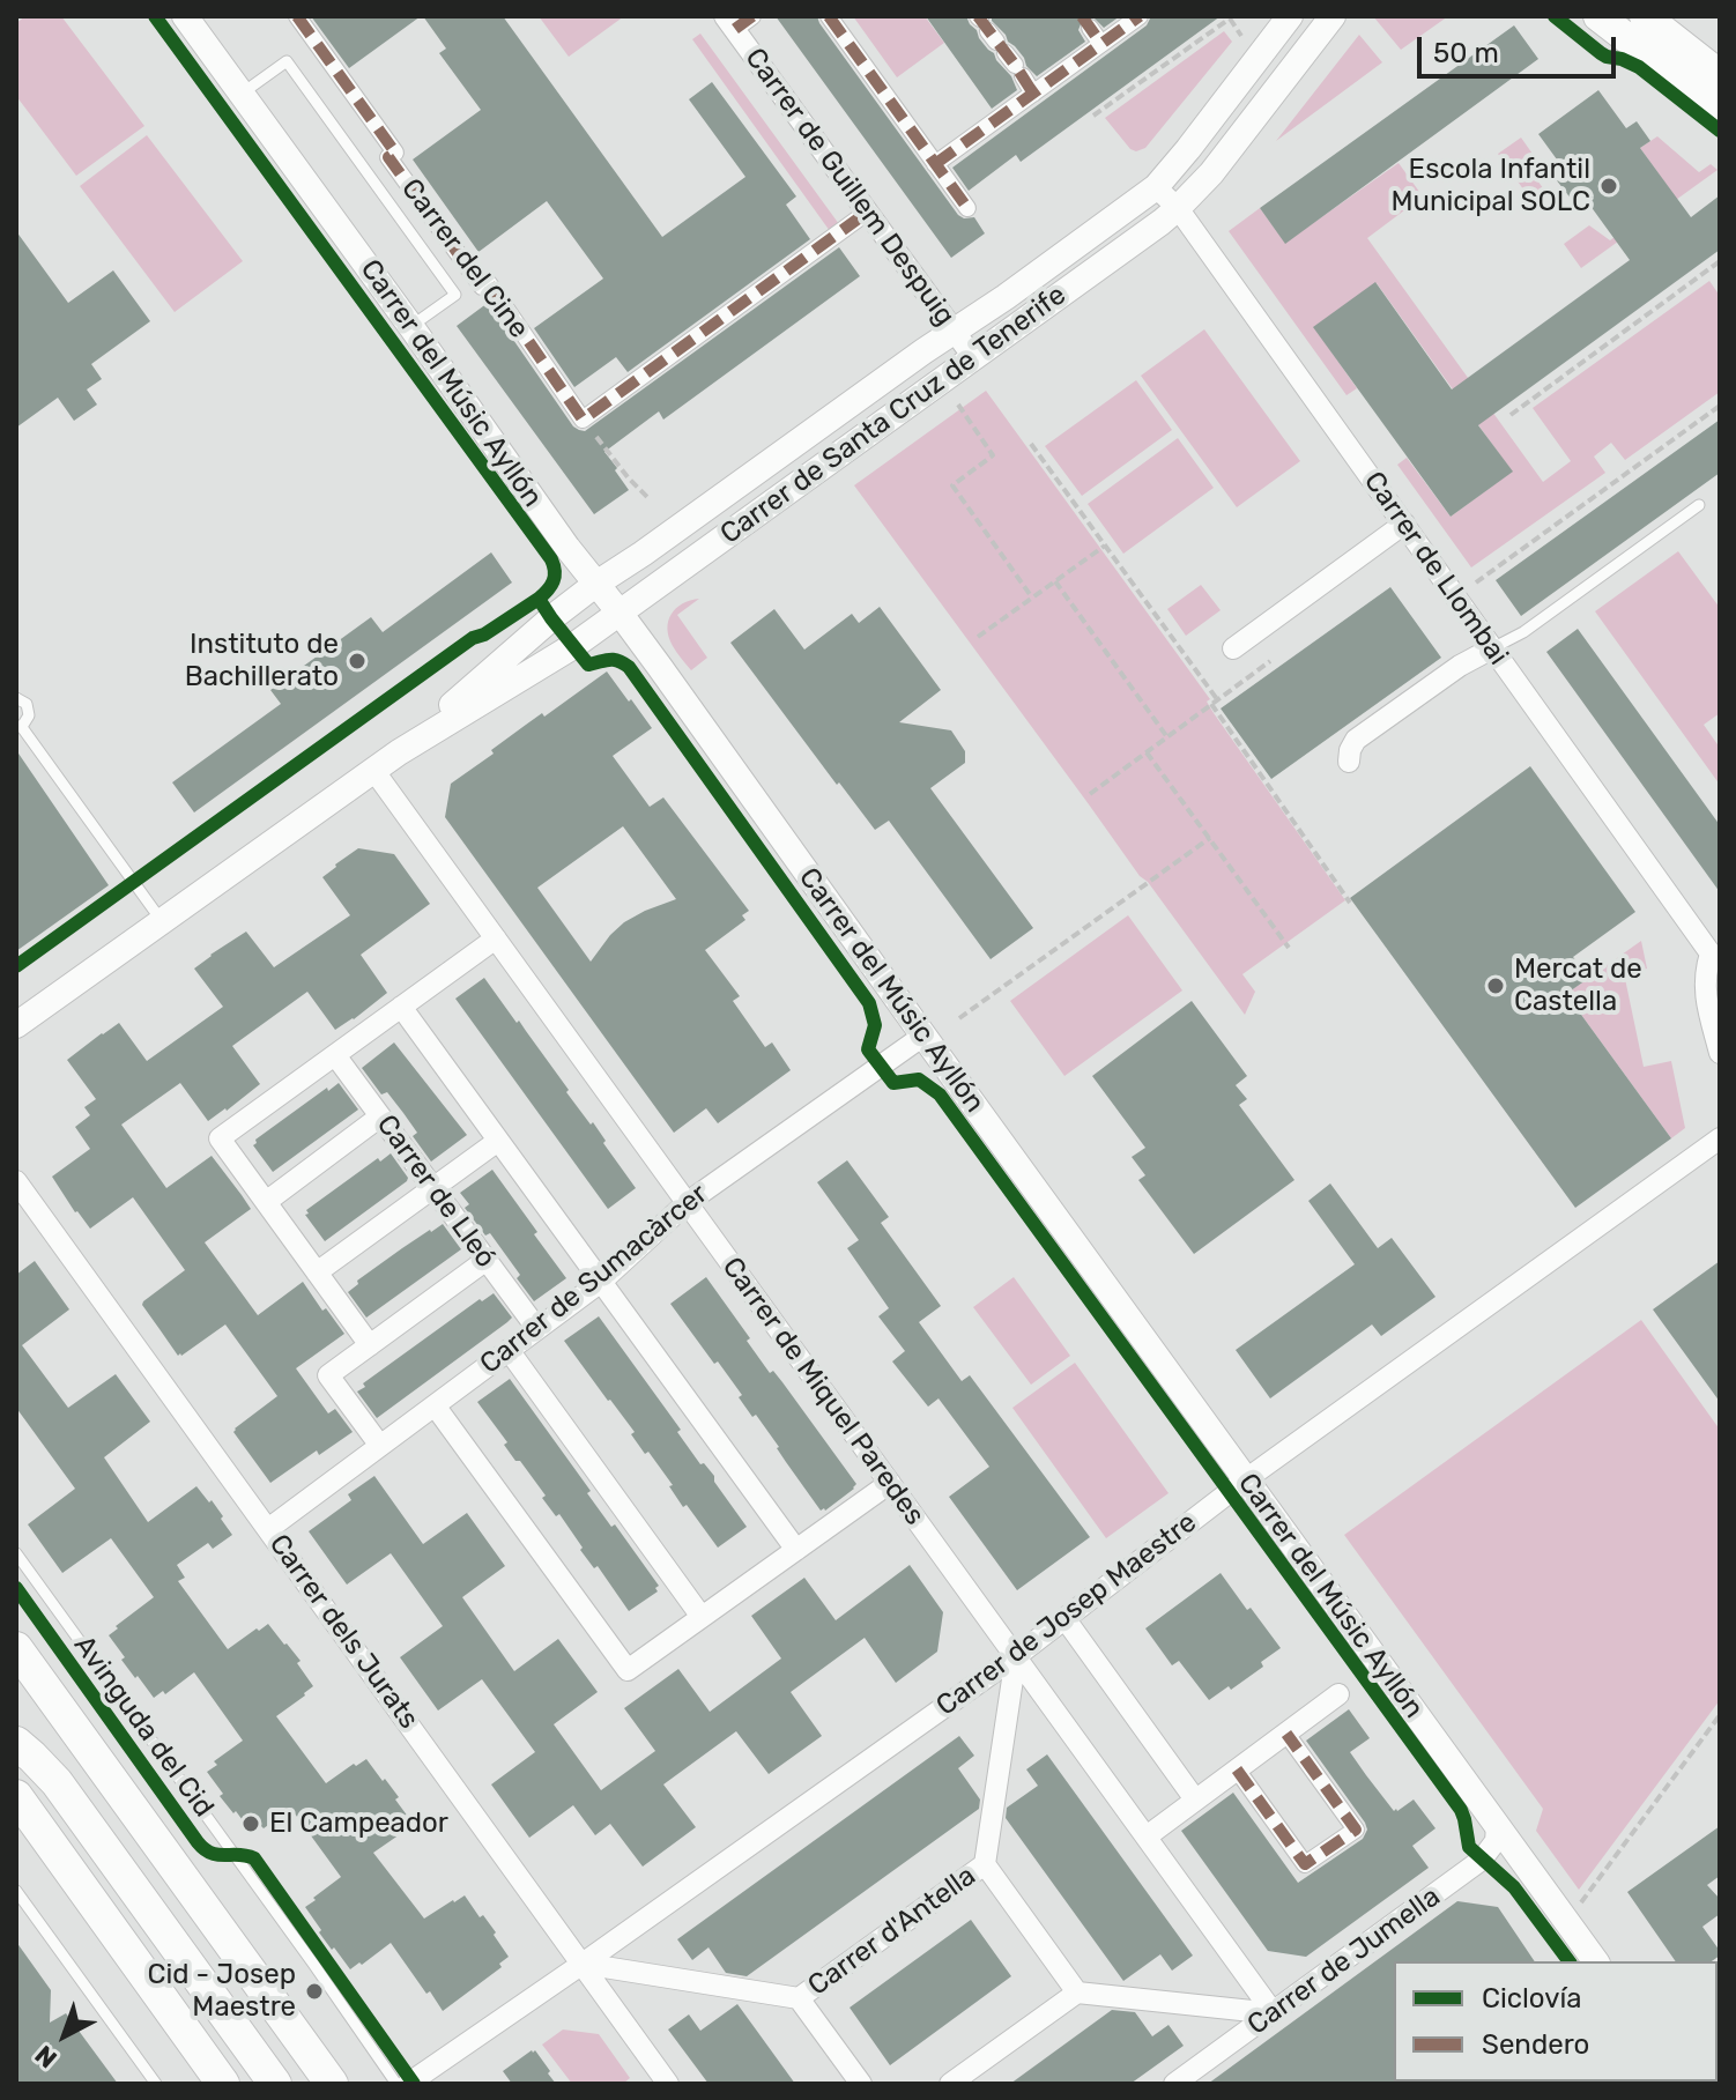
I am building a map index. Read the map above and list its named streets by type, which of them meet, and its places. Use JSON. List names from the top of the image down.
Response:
{
  "streets": {
    "main road": ["Avinguda del Cid"],
    "street": [
      "Carrer de Guillem Despuig",
      "Carrer del Cine",
      "Carrer del Músic Ayllón",
      "Carrer de Santa Cruz de Tenerife",
      "Carrer de Llombai",
      "Carrer de Lleó",
      "Carrer de Sumacàrcer",
      "Carrer de Miquel Paredes",
      "Carrer de Josep Maestre",
      "Carrer dels Jurats",
      "Carrer d'Antella",
      "Carrer de Jumella"
    ]
  },
  "crossings": [
    ["Carrer de Guillem Despuig", "Carrer de Santa Cruz de Tenerife"],
    ["Carrer del Músic Ayllón", "Carrer de Santa Cruz de Tenerife"],
    ["Carrer del Músic Ayllón", "Carrer de Sumacàrcer"],
    ["Carrer del Músic Ayllón", "Carrer de Josep Maestre"],
    ["Carrer del Músic Ayllón", "Carrer de Jumella"],
    ["Carrer de Santa Cruz de Tenerife", "Carrer de Llombai"],
    ["Carrer de Santa Cruz de Tenerife", "Carrer de Miquel Paredes"],
    ["Carrer de Lleó", "Carrer de Sumacàrcer"],
    ["Carrer de Sumacàrcer", "Carrer de Miquel Paredes"],
    ["Carrer de Sumacàrcer", "Carrer dels Jurats"],
    ["Carrer de Miquel Paredes", "Carrer de Josep Maestre"],
    ["Carrer de Miquel Paredes", "Carrer d'Antella"],
    ["Carrer de Miquel Paredes", "Carrer de Jumella"],
    ["Carrer de Josep Maestre", "Carrer dels Jurats"],
    ["Carrer de Josep Maestre", "Carrer d'Antella"],
    ["Carrer dels Jurats", "Carrer d'Antella"]
  ],
  "places": [
    "Escola Infantil Municipal SOLC",
    "Instituto de Bachillerato",
    "Mercat de Castella",
    "El Campeador",
    "Cid - Josep Maestre"
  ],
  "legend": ["Ciclovía", "Sendero"],
  "scale_bar": "50 m",
  "north": "bottom left"
}
